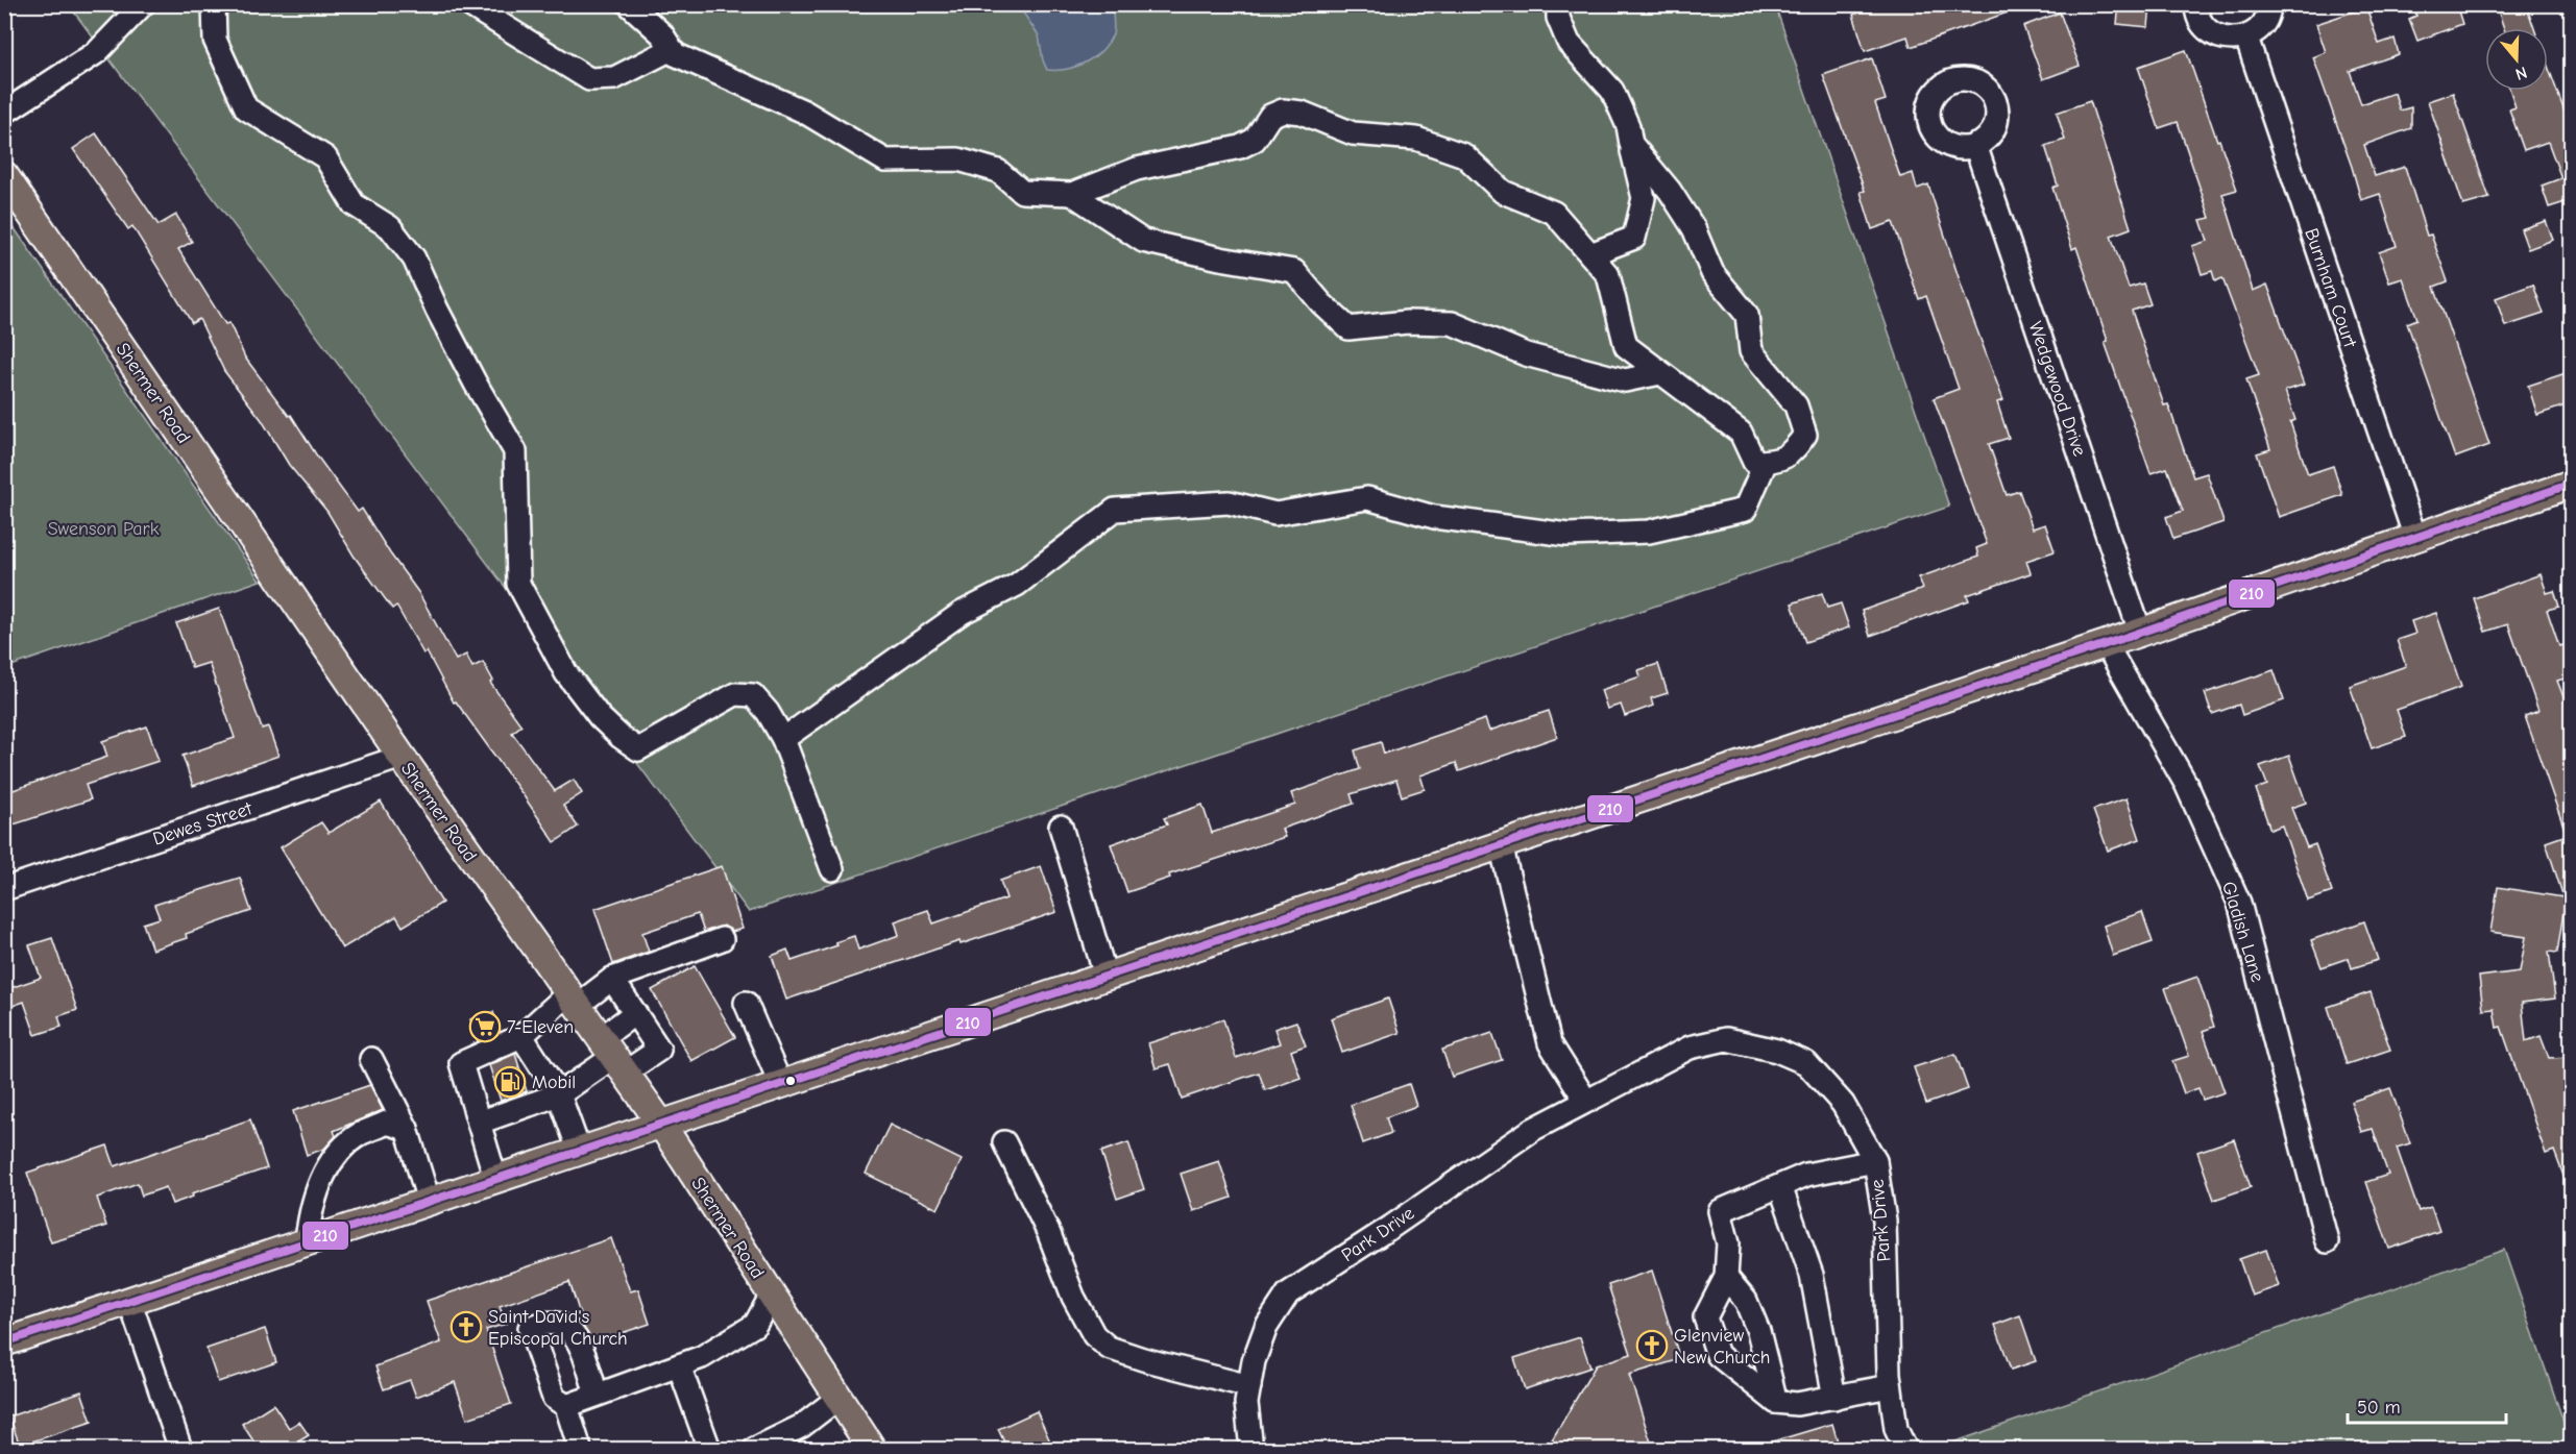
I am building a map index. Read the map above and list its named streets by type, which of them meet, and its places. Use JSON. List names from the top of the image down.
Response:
{
  "streets": {
    "main road": ["Shermer Road"],
    "street": [
      "Burnham Court",
      "Wedgewood Drive",
      "Dewes Street",
      "Gladish Lane",
      "Park Drive"
    ]
  },
  "crossings": [
    ["Shermer Road", "Dewes Street"]
  ],
  "parks": ["Swenson Park"],
  "places": {
    "supermarket": ["7-Eleven"],
    "fuel station": ["Mobil"],
    "church": ["Saint David's Episcopal Church", "Glenview New Church"]
  },
  "lines": ["transit line 210"],
  "scale_bar": "50 m",
  "north": "bottom"
}
